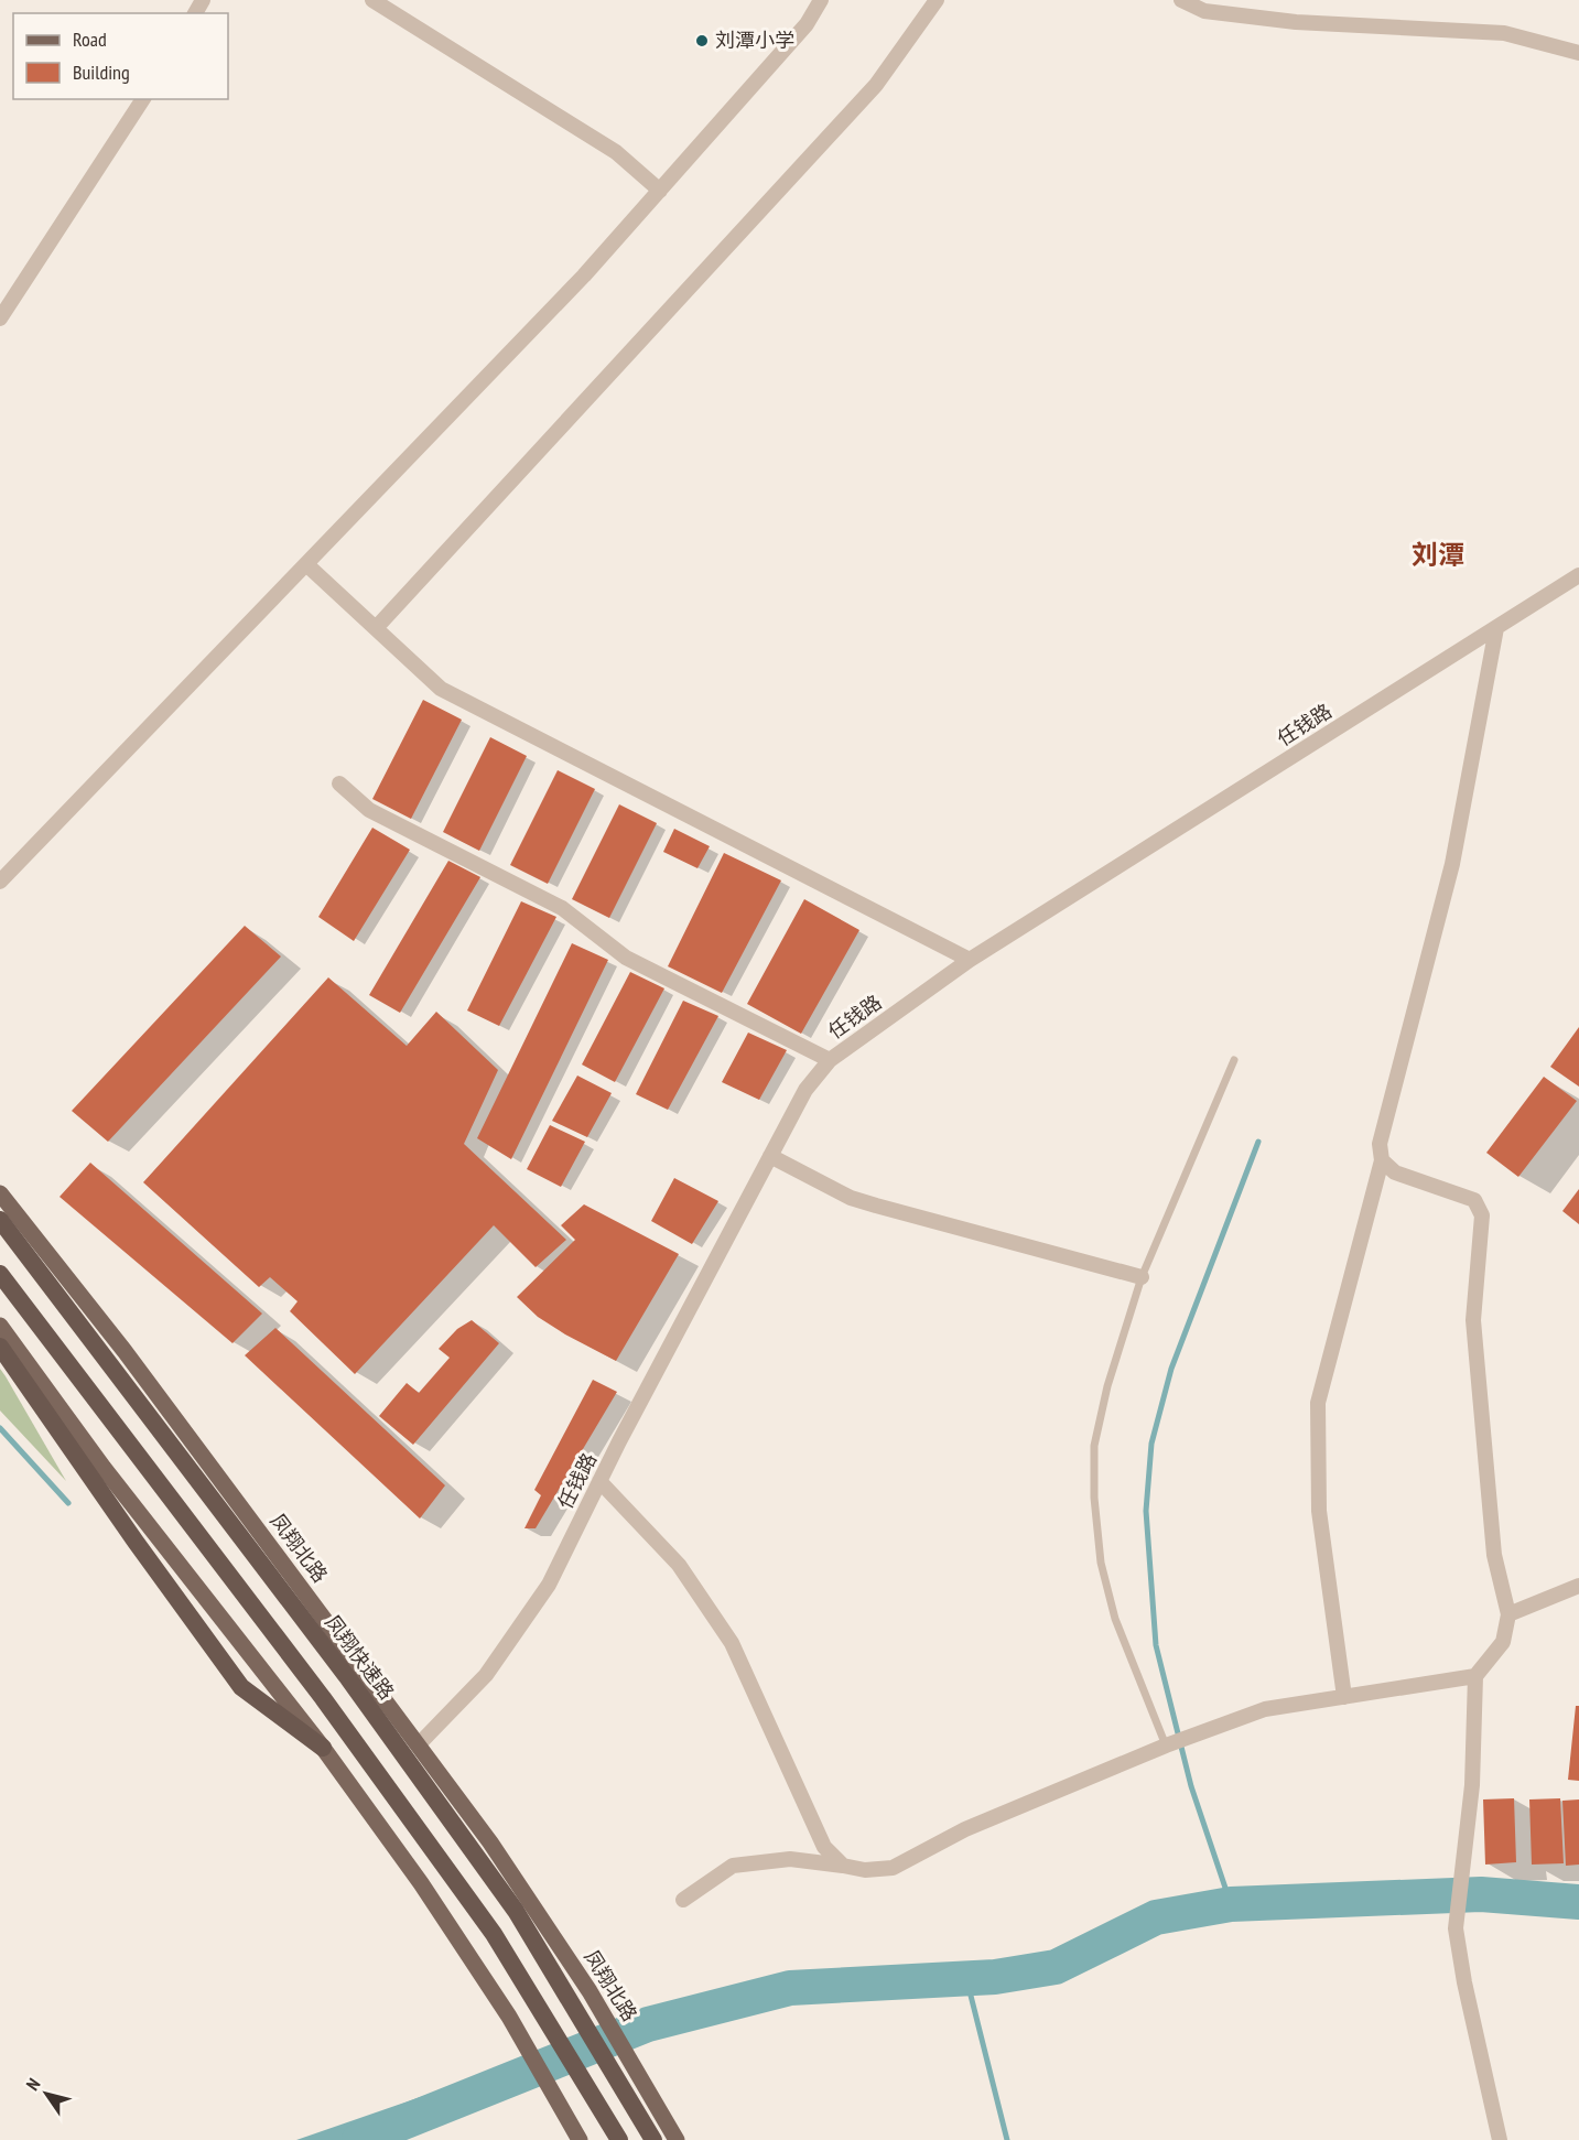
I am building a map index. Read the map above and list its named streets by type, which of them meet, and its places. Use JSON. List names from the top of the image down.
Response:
{
  "streets": {
    "highway": ["凤翔快速路"],
    "main road": ["凤翔北路"],
    "street": ["任钱路"]
  },
  "crossings": [
    ["任钱路", "凤翔北路"]
  ],
  "districts": ["刘潭"],
  "places": ["刘潭小学"],
  "legend": ["Road", "Building"],
  "north": "top left"
}
